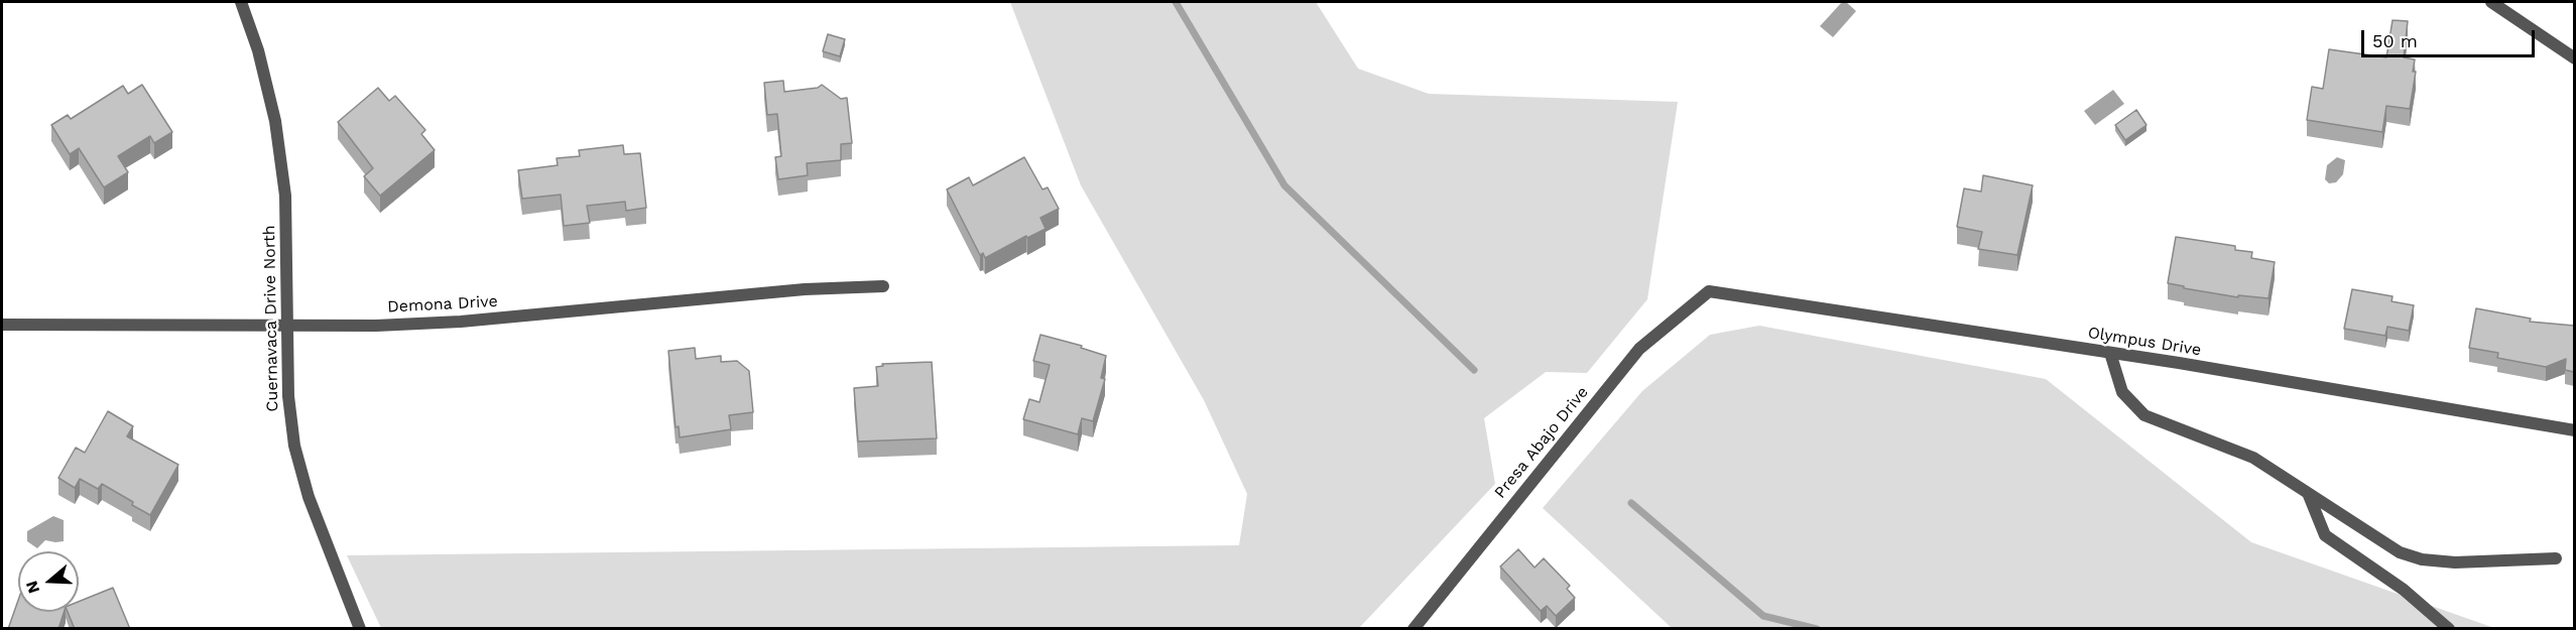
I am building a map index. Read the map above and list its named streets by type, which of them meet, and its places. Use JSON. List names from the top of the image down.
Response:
{
  "streets": {
    "street": [
      "Demona Drive",
      "Cuernavaca Drive North",
      "Olympus Drive",
      "Presa Abajo Drive"
    ]
  },
  "crossings": [
    ["Demona Drive", "Cuernavaca Drive North"],
    ["Olympus Drive", "Presa Abajo Drive"]
  ],
  "scale_bar": "50 m",
  "north": "left"
}
